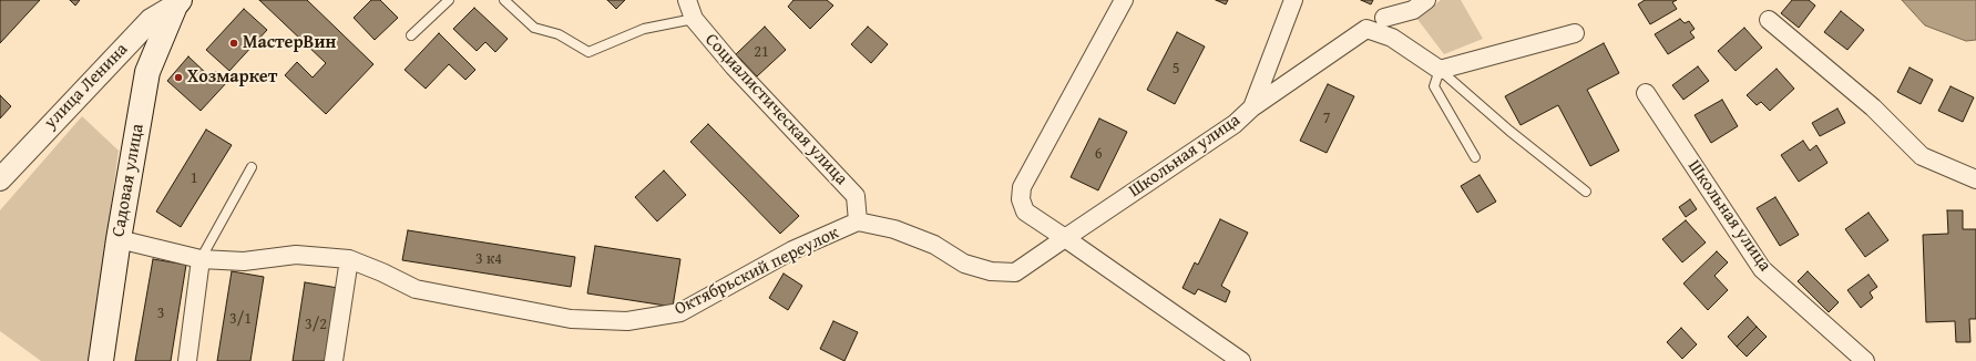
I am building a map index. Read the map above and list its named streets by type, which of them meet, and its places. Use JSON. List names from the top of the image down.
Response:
{
  "streets": {
    "main road": ["Садовая улица"],
    "street": [
      "улица Ленина",
      "Социалистическая улица",
      "Школьная улица",
      "Октябрьский переулок"
    ]
  },
  "crossings": [
    ["улица Ленина", "Садовая улица"],
    ["Социалистическая улица", "Октябрьский переулок"],
    ["Школьная улица", "Октябрьский переулок"],
    ["Садовая улица", "Октябрьский переулок"]
  ],
  "places": ["МастерВин", "Хозмаркет"],
  "house_numbers": [
    "21",
    "5",
    "7",
    "6",
    "1",
    "3 к4",
    "3",
    "3/1",
    "3/2"
  ]
}
